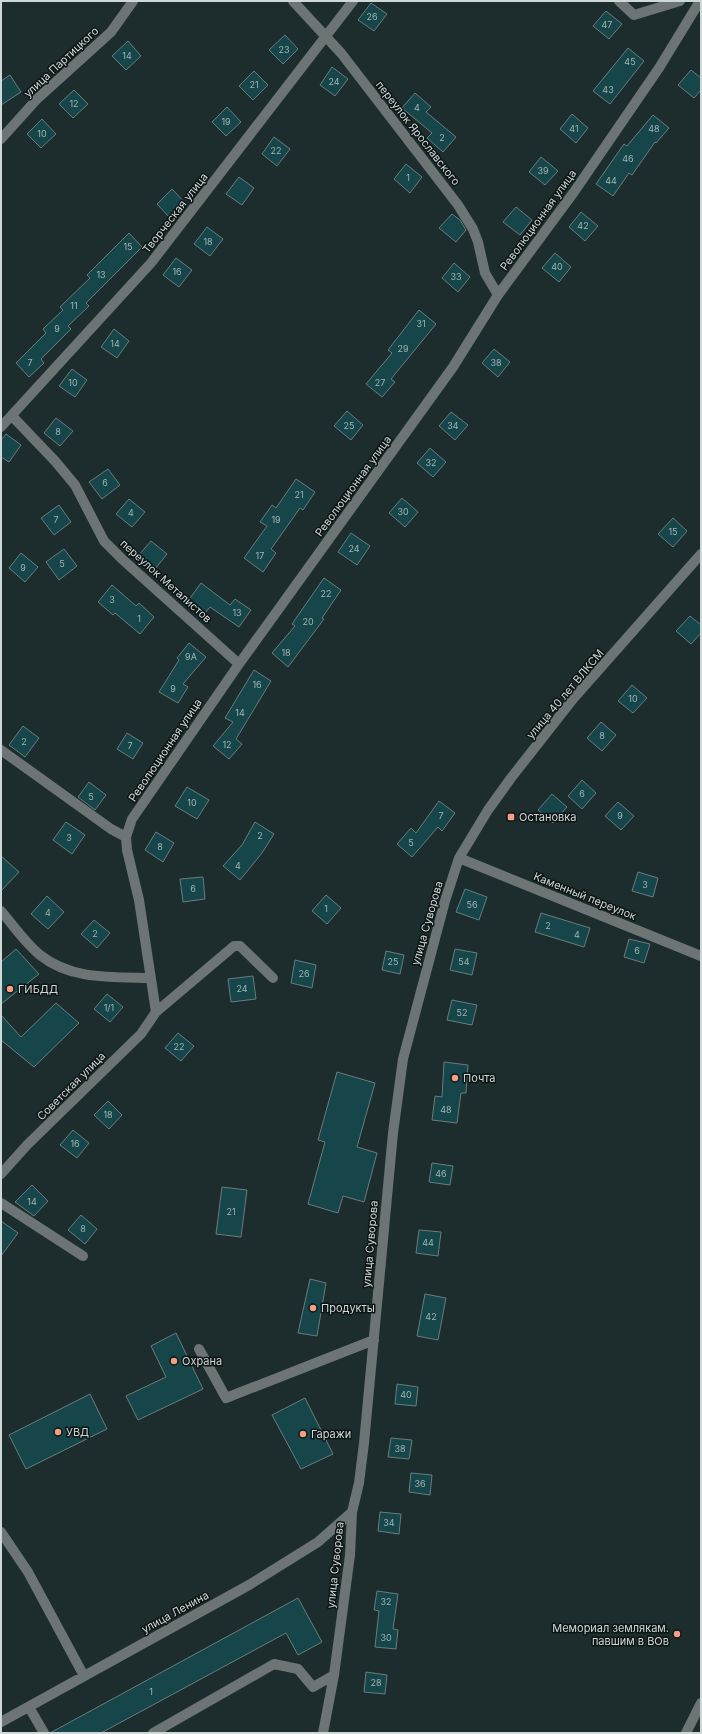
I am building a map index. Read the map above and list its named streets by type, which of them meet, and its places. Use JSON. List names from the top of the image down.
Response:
{
  "streets": {
    "street": [
      "улица Партицкого",
      "переулок Ярославского",
      "Творческая улица",
      "Революционная улица",
      "переулок Металистов",
      "улица 40 лет ВЛКСМ",
      "Каменный переулок",
      "улица Суворова",
      "Советская улица",
      "улица Ленина"
    ]
  },
  "crossings": [
    ["переулок Ярославского", "Творческая улица"],
    ["переулок Ярославского", "Революционная улица"],
    ["Творческая улица", "переулок Металистов"],
    ["Революционная улица", "переулок Металистов"],
    ["Революционная улица", "Советская улица"],
    ["улица 40 лет ВЛКСМ", "Каменный переулок"],
    ["улица 40 лет ВЛКСМ", "улица Суворова"],
    ["Каменный переулок", "улица Суворова"],
    ["улица Суворова", "улица Ленина"]
  ],
  "places": {
    "transit": ["Остановка"],
    "other": [
      "ГИБДД",
      "Почта",
      "Продукты",
      "Охрана",
      "УВД",
      "Гаражи",
      "Мемориал землякам. павшим в ВОв"
    ]
  },
  "house_numbers": [
    "26",
    "47",
    "23",
    "14",
    "45",
    "24",
    "21",
    "43",
    "12",
    "4",
    "19",
    "41",
    "48",
    "10",
    "2",
    "22",
    "46",
    "39",
    "1",
    "44",
    "42",
    "18",
    "15",
    "40",
    "16",
    "13",
    "33",
    "11",
    "31",
    "9",
    "14",
    "29",
    "7",
    "38",
    "10",
    "27",
    "25",
    "34",
    "8",
    "32",
    "6",
    "21",
    "30",
    "4",
    "7",
    "19",
    "15",
    "24",
    "17",
    "5",
    "9",
    "22",
    "3",
    "13",
    "1",
    "20",
    "18",
    "9А",
    "16",
    "9",
    "10",
    "14",
    "8",
    "2",
    "12",
    "7",
    "6",
    "5",
    "10",
    "7",
    "9",
    "2",
    "3",
    "5",
    "8",
    "4",
    "3",
    "6",
    "56",
    "1",
    "4",
    "2",
    "2",
    "4",
    "6",
    "25",
    "54",
    "26",
    "24",
    "1/1",
    "52",
    "22",
    "48",
    "18",
    "16",
    "46",
    "14",
    "21",
    "8",
    "44",
    "42",
    "40",
    "38",
    "36",
    "34",
    "32",
    "30",
    "28",
    "1"
  ]
}
